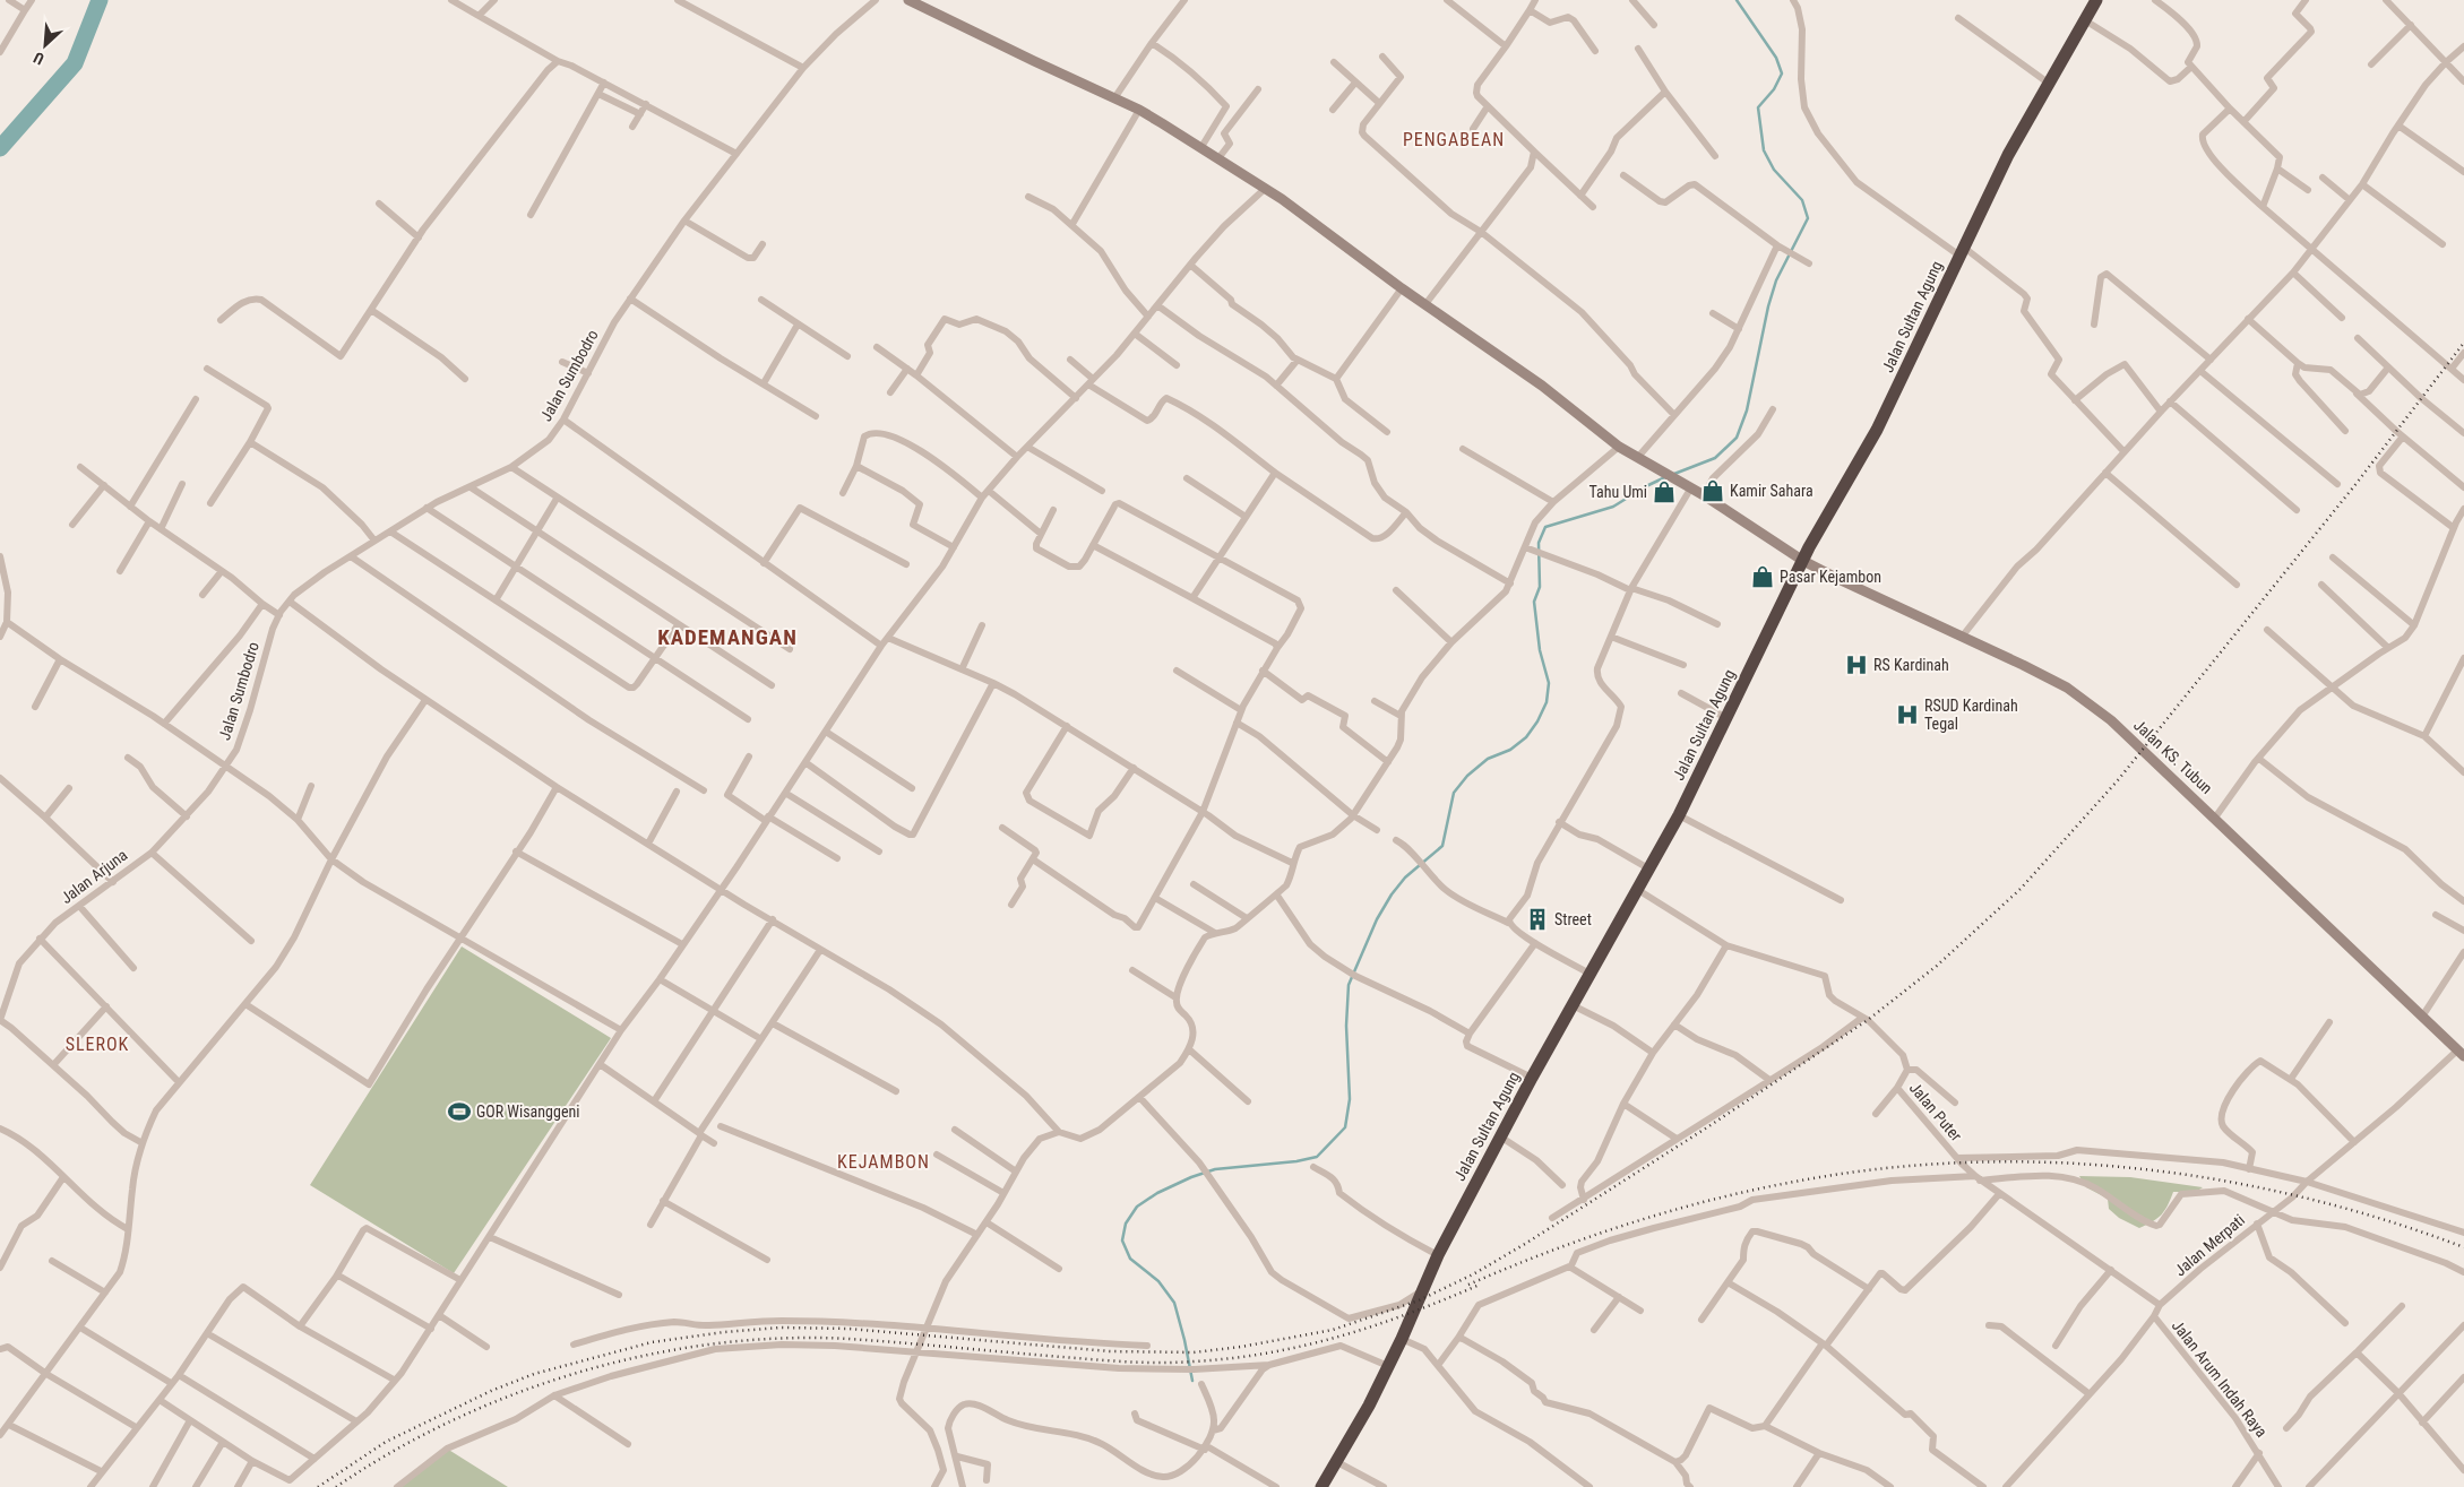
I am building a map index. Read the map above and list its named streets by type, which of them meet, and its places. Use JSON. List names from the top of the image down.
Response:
{
  "streets": {
    "highway": ["Jalan Sultan Agung"],
    "main road": ["Jalan KS. Tubun"],
    "street": [
      "Jalan Sumbodro",
      "Jalan Arjuna",
      "Jalan Puter",
      "Jalan Merpati",
      "Jalan Arum Indah Raya"
    ]
  },
  "crossings": [
    ["Jalan Sultan Agung", "Jalan KS. Tubun"],
    ["Jalan Sultan Agung", "Jalan Puter"],
    ["Jalan Sumbodro", "Jalan Arjuna"],
    ["Jalan KS. Tubun", "Jalan Merpati"],
    ["Jalan Puter", "Jalan Merpati"],
    ["Jalan Merpati", "Jalan Arum Indah Raya"]
  ],
  "districts": [
    "PENGABEAN",
    "KADEMANGAN",
    "SLEROK",
    "KEJAMBON"
  ],
  "places": {
    "shop": ["Kamir Sahara", "Tahu Umi", "Pasar Kejambon"],
    "hospital": ["RS Kardinah", "RSUD Kardinah Tegal"],
    "building": ["Street"],
    "sports": ["GOR Wisanggeni"]
  },
  "north": "bottom left"
}
